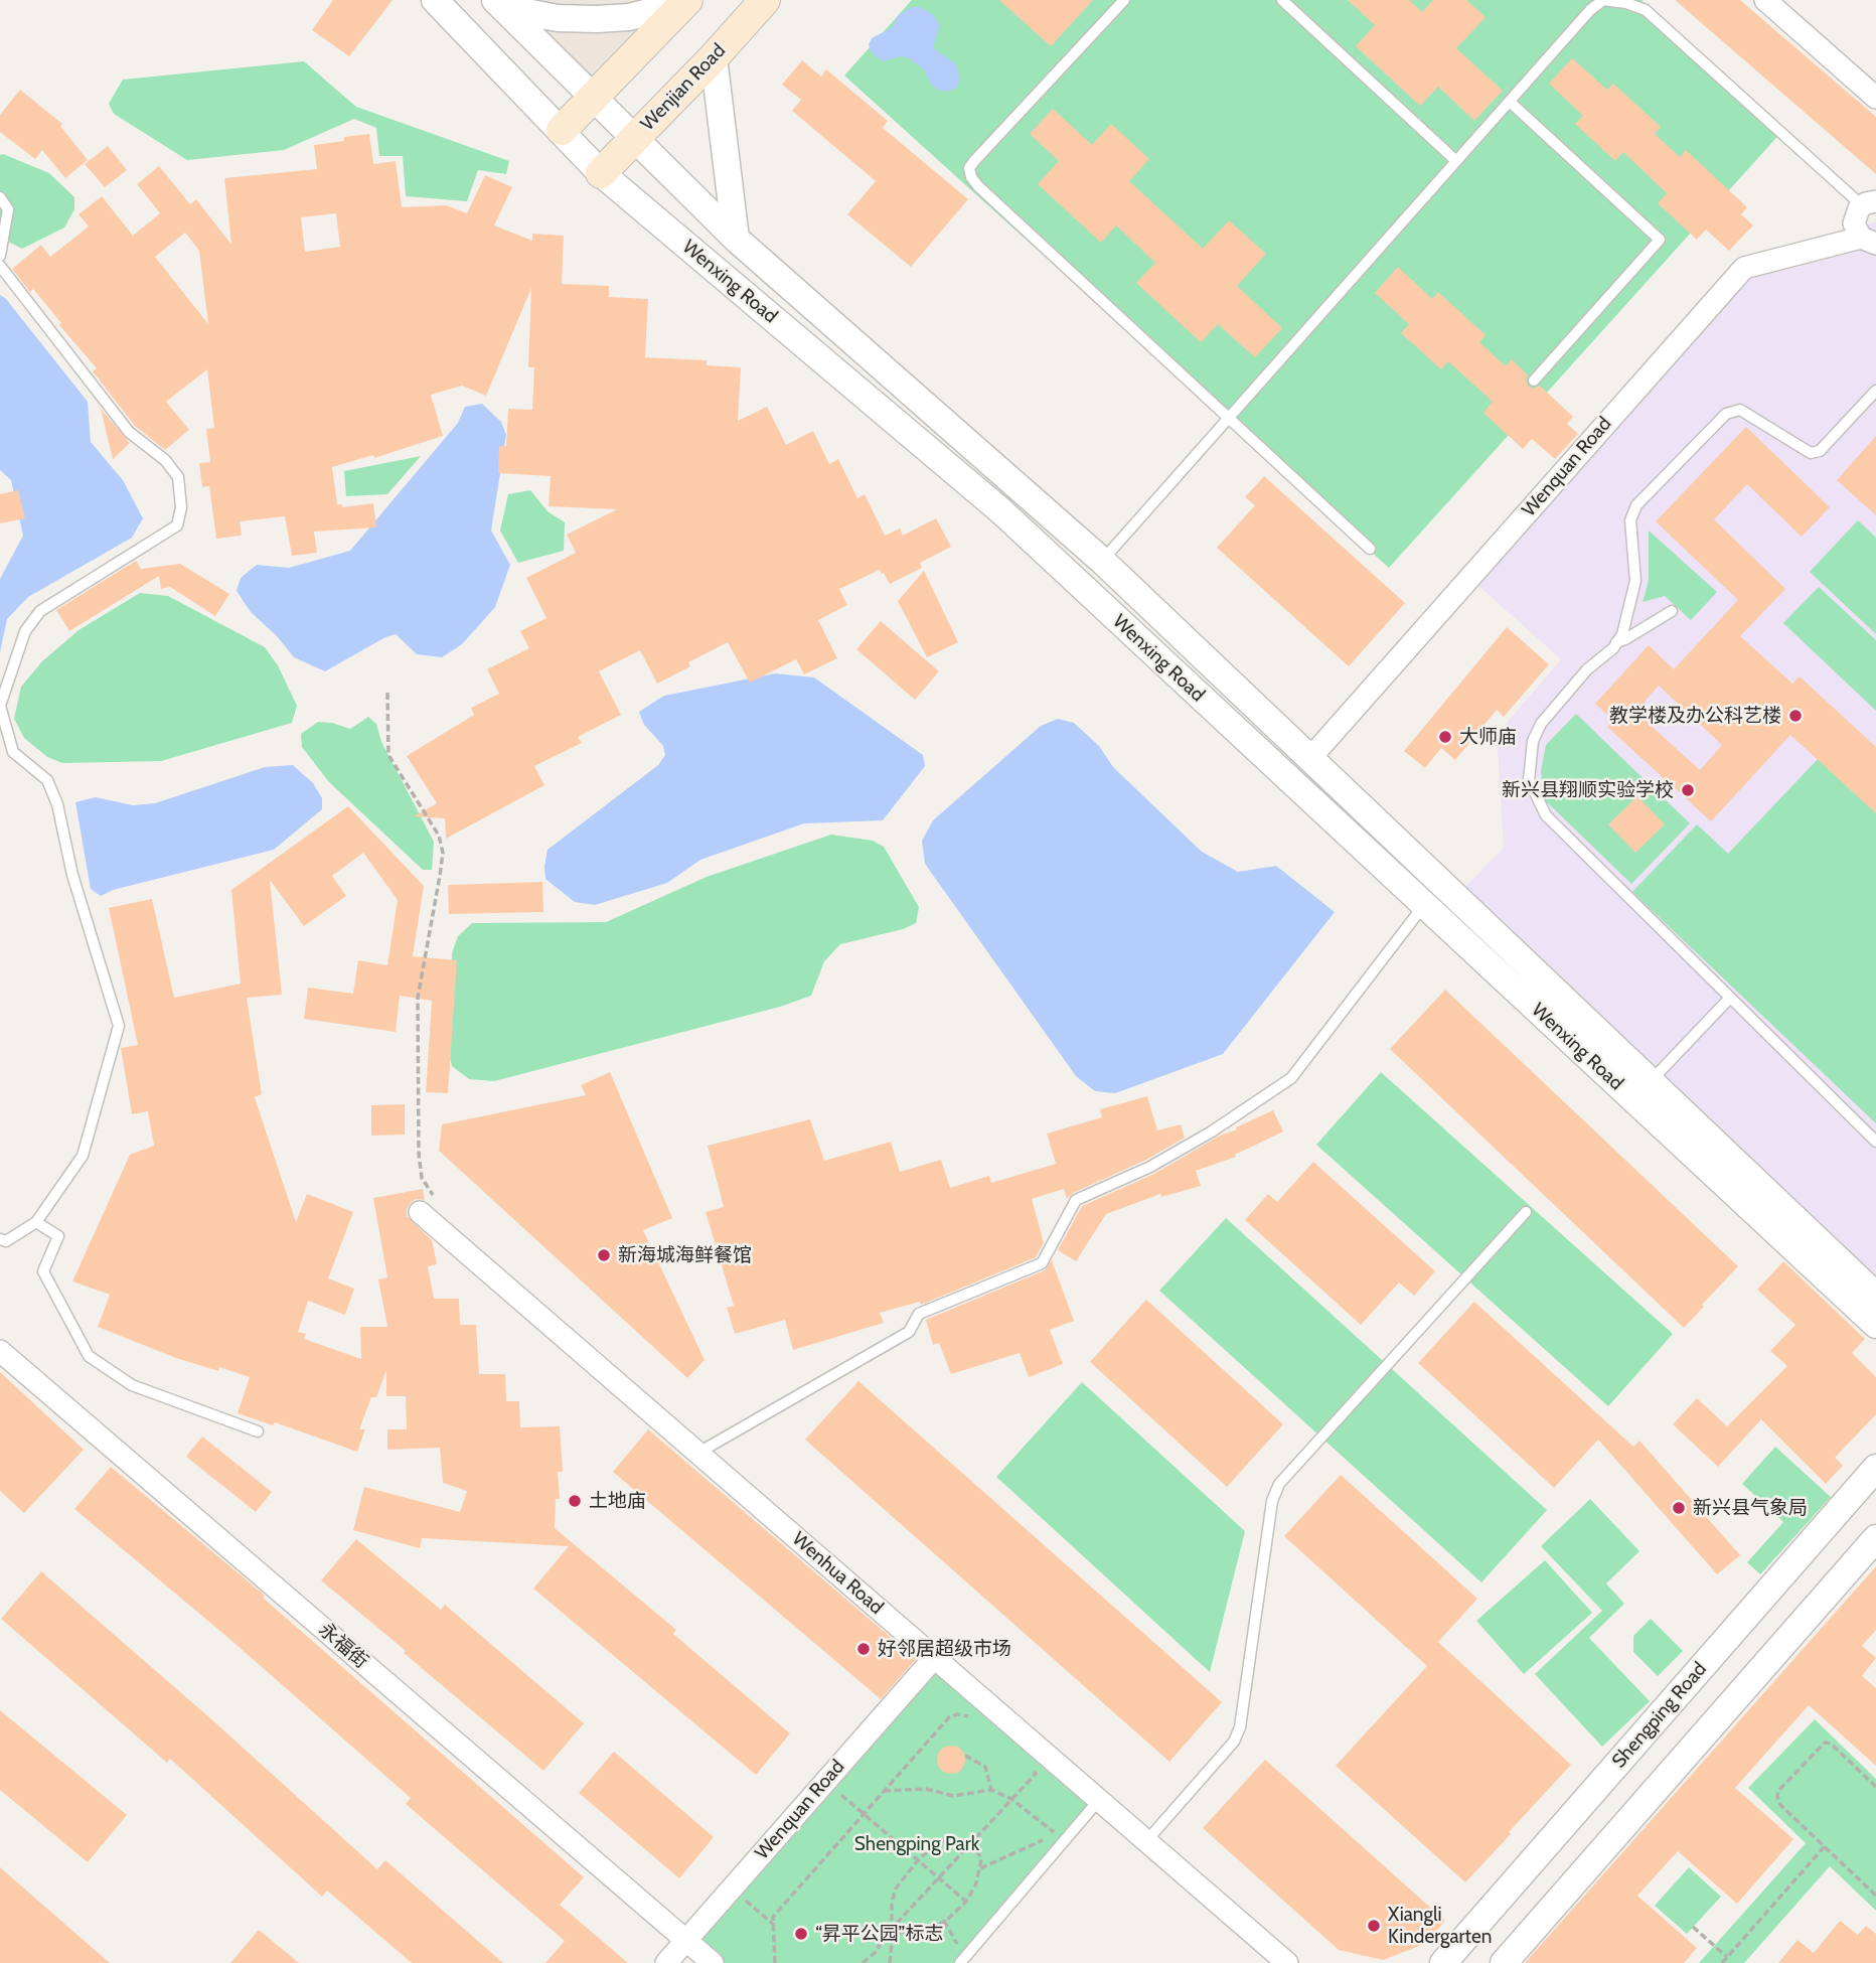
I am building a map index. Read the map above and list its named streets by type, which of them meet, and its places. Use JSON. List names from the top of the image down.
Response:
{
  "streets": {
    "main road": ["Wenjian Road"],
    "street": [
      "Wenxing Road",
      "Wenquan Road",
      "Wenhua Road",
      "永福街",
      "Shengping Road"
    ]
  },
  "crossings": [
    ["Wenjian Road", "Wenxing Road"],
    ["Wenxing Road", "Wenquan Road"],
    ["Wenquan Road", "Wenhua Road"],
    ["Wenquan Road", "永福街"]
  ],
  "parks": ["Shengping Park"],
  "places": [
    "教学楼及办公科艺楼",
    "大师庙",
    "新兴县翔顺实验学校",
    "新海城海鲜餐馆",
    "土地庙",
    "新兴县气象局",
    "好邻居超级市场",
    "Xiangli Kindergarten",
    "“昇平公园”标志"
  ]
}
